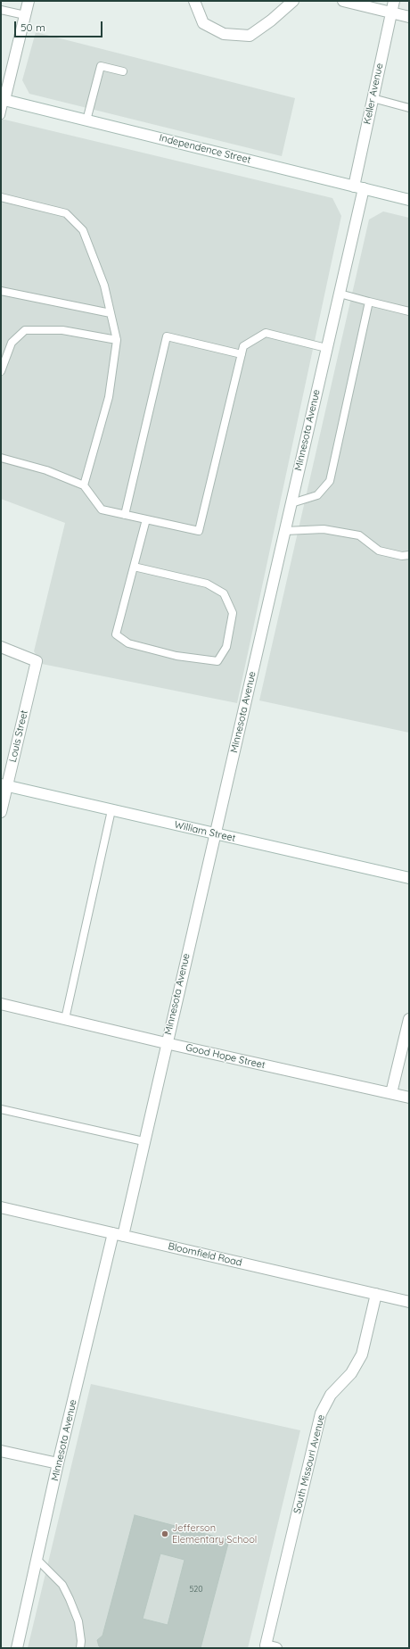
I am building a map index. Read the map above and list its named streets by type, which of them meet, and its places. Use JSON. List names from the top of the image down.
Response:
{
  "streets": {
    "street": [
      "Keller Avenue",
      "Independence Street",
      "Minnesota Avenue",
      "Louis Street",
      "William Street",
      "Good Hope Street",
      "Bloomfield Road",
      "South Missouri Avenue"
    ]
  },
  "crossings": [
    ["Keller Avenue", "Independence Street"],
    ["Keller Avenue", "Minnesota Avenue"],
    ["Independence Street", "Minnesota Avenue"],
    ["Minnesota Avenue", "William Street"],
    ["Minnesota Avenue", "Good Hope Street"],
    ["Minnesota Avenue", "Bloomfield Road"],
    ["Louis Street", "William Street"],
    ["Bloomfield Road", "South Missouri Avenue"]
  ],
  "places": ["Jefferson Elementary School"],
  "house_numbers": ["520"],
  "scale_bar": "50 m"
}
